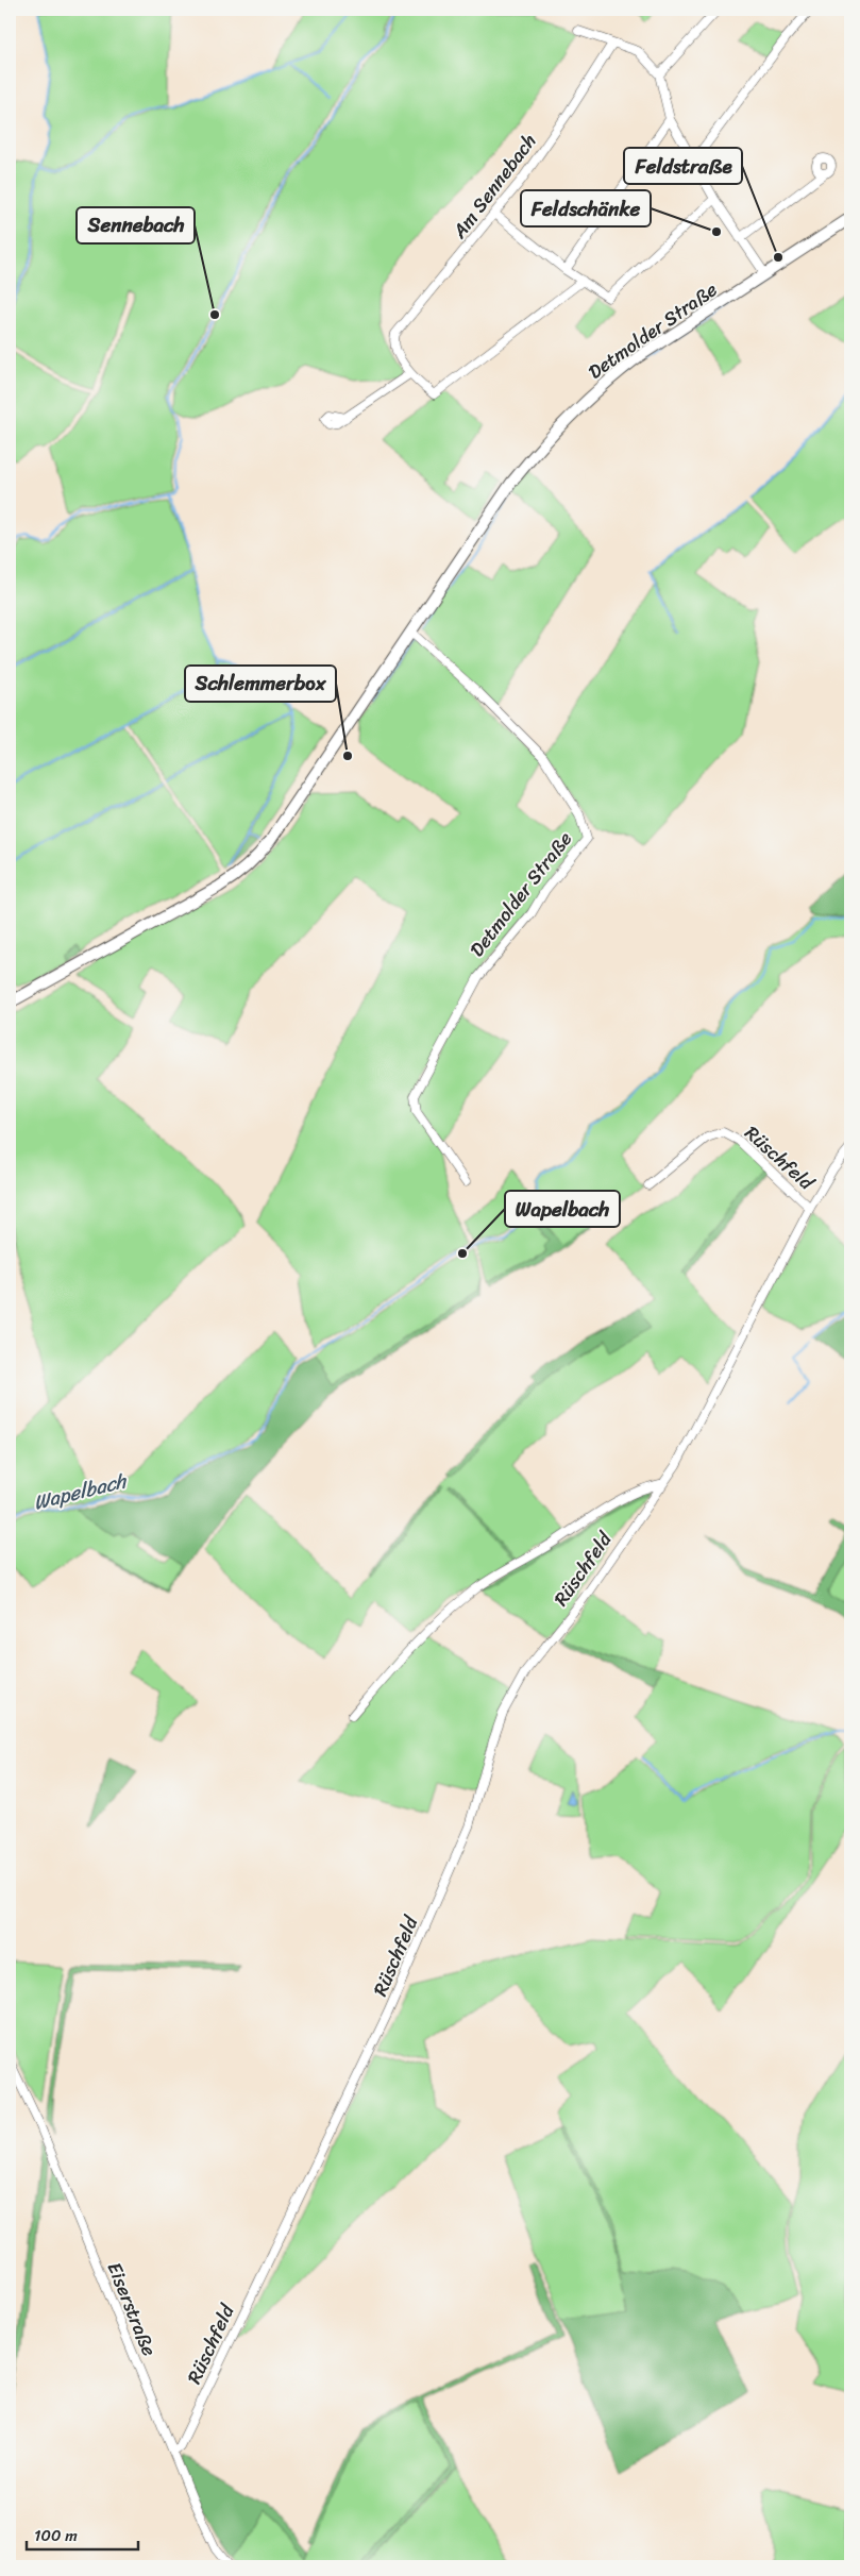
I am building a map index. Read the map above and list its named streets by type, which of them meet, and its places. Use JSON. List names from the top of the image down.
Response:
{
  "streets": {
    "main road": ["Detmolder Straße"],
    "street": ["Am Sennebach", "Rüschfeld", "Eiserstraße"]
  },
  "crossings": [
    ["Rüschfeld", "Eiserstraße"]
  ],
  "water": ["Wapelbach"],
  "places": [
    "Feldschänke",
    "Feldstraße",
    "Sennebach",
    "Schlemmerbox",
    "Wapelbach"
  ],
  "scale_bar": "100 m"
}
